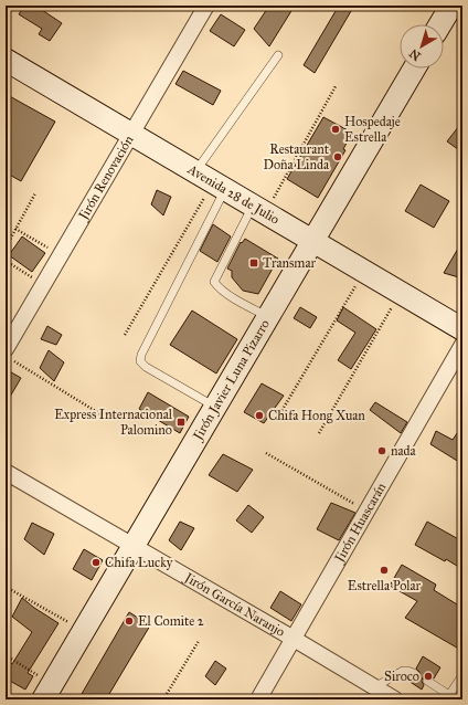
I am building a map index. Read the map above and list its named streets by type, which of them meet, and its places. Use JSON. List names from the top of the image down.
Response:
{
  "streets": {
    "street": [
      "Jirón Renovación",
      "Avenida 28 de Julio",
      "Jirón Javier Luna Pizarro",
      "Jirón Huascarán",
      "Jirón García Naranjo"
    ]
  },
  "crossings": [
    ["Jirón Renovación", "Avenida 28 de Julio"],
    ["Avenida 28 de Julio", "Jirón Javier Luna Pizarro"],
    ["Jirón Javier Luna Pizarro", "Jirón García Naranjo"],
    ["Jirón Huascarán", "Jirón García Naranjo"]
  ],
  "places": {
    "other": [
      "Hospedaje Estrella",
      "Restaurant Doña Linda",
      "Chifa Hong Xuan",
      "nada",
      "Chifa Lucky",
      "Estrella Polar",
      "El Comite 2",
      "Siroco"
    ],
    "transit": ["Transmar", "Express Internacional Palomino"]
  },
  "north": "bottom left"
}
